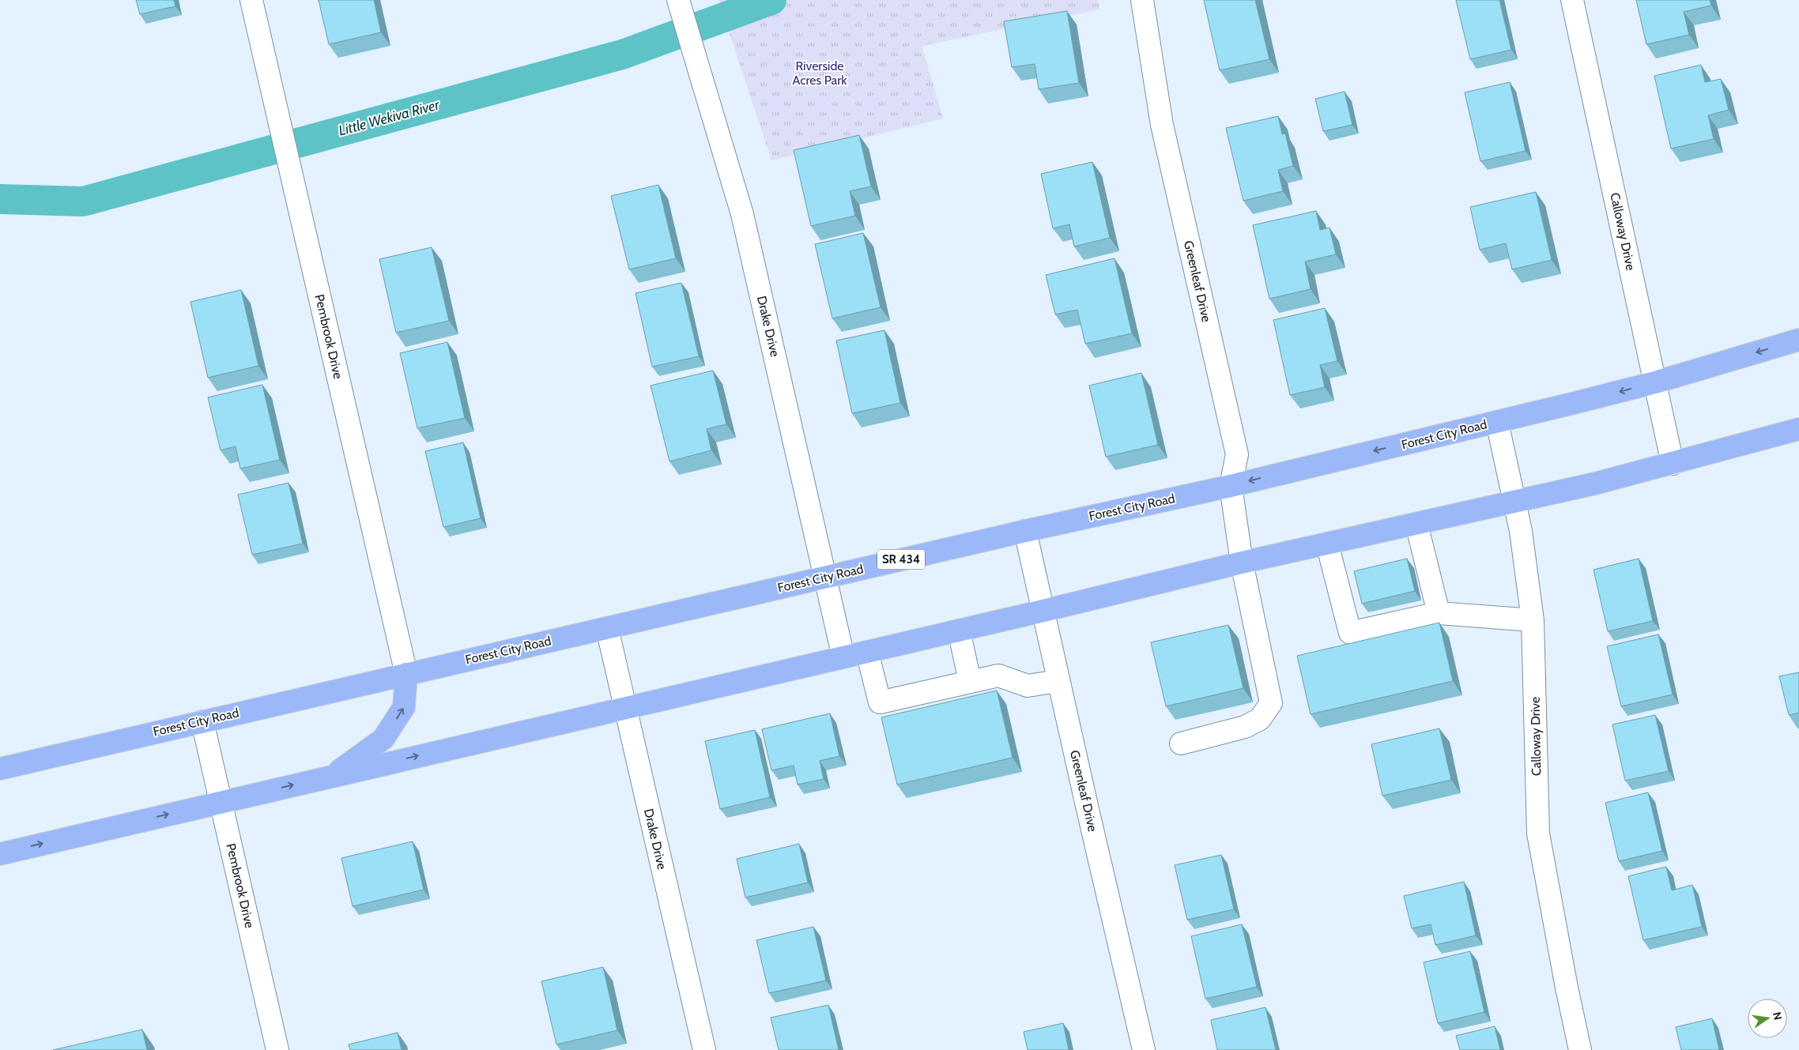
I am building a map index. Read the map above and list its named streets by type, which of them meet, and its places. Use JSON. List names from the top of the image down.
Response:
{
  "streets": {
    "main road": ["Forest City Road", "SR 434"],
    "street": [
      "Calloway Drive",
      "Greenleaf Drive",
      "Drake Drive",
      "Pembrook Drive"
    ]
  },
  "crossings": [
    ["Calloway Drive", "Forest City Road"],
    ["Greenleaf Drive", "Forest City Road"],
    ["Drake Drive", "Forest City Road"],
    ["Pembrook Drive", "Forest City Road"]
  ],
  "water": ["Little Wekiva River"],
  "parks": ["Riverside Acres Park"],
  "north": "right"
}
